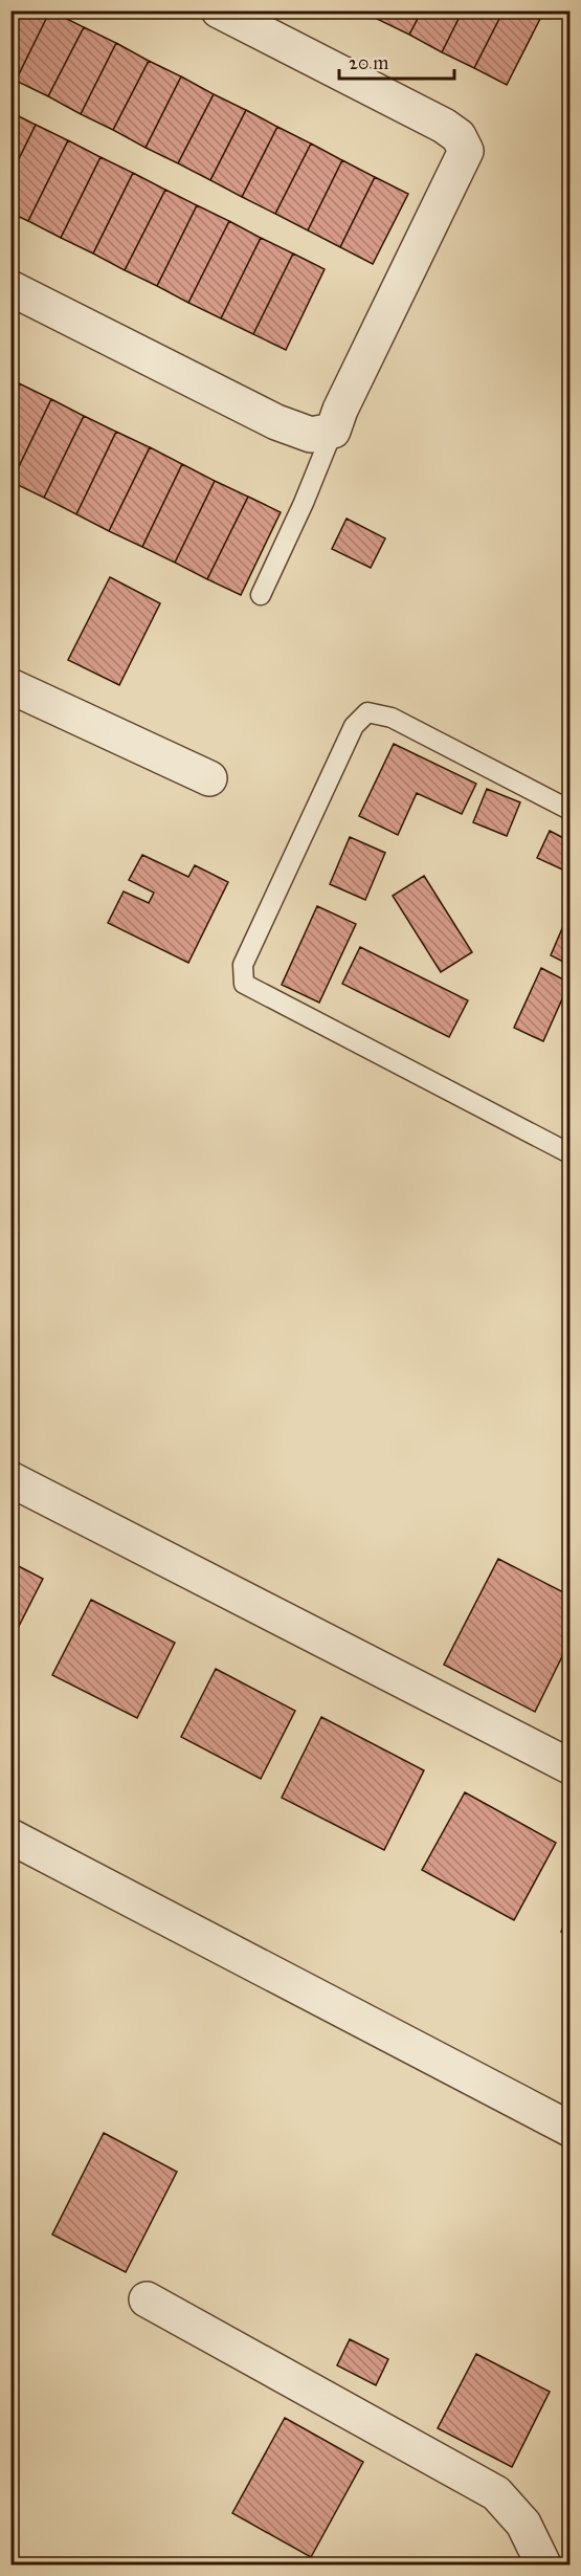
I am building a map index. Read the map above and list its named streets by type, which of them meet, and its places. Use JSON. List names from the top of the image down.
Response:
{
  "scale_bar": "20 m"
}
